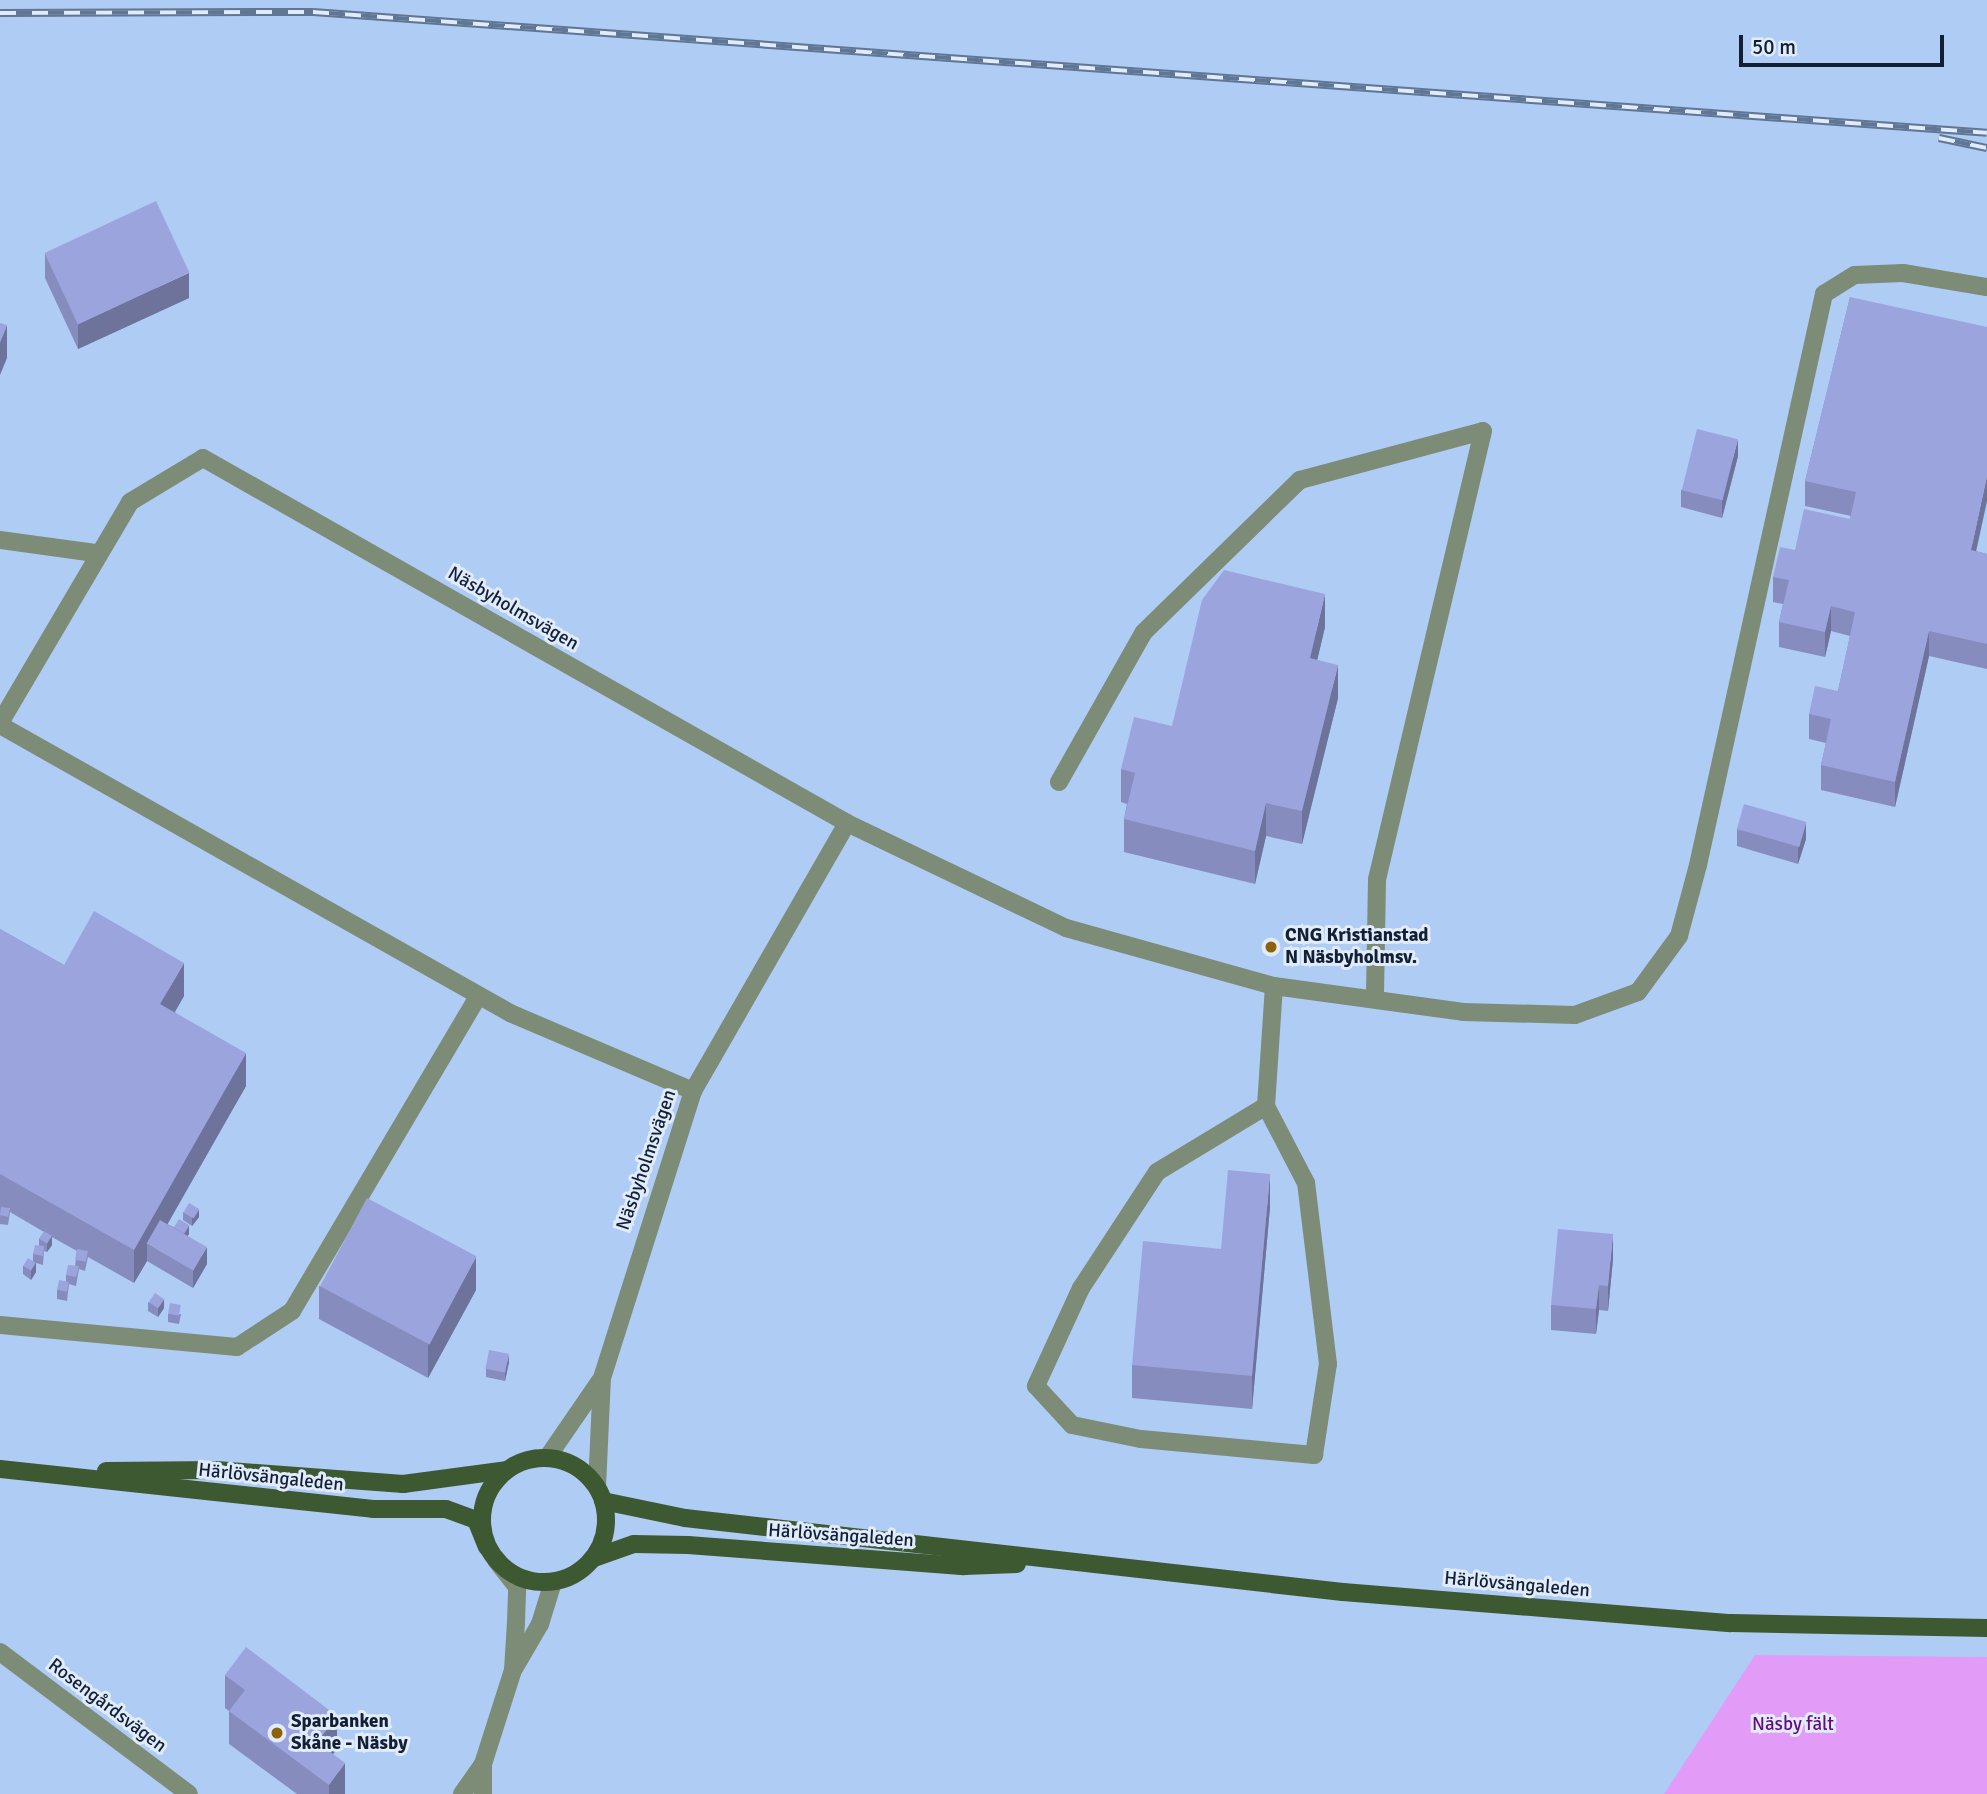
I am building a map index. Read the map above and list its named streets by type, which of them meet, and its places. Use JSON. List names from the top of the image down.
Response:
{
  "streets": {
    "main road": ["Härlövsängaleden"],
    "street": ["Näsbyholmsvägen", "Rosengårdsvägen"]
  },
  "crossings": [
    ["Näsbyholmsvägen", "Härlövsängaleden"]
  ],
  "parks": ["Näsby fält"],
  "places": ["CNG Kristianstad N Näsbyholmsv.", "Sparbanken Skåne - Näsby"],
  "scale_bar": "50 m"
}
